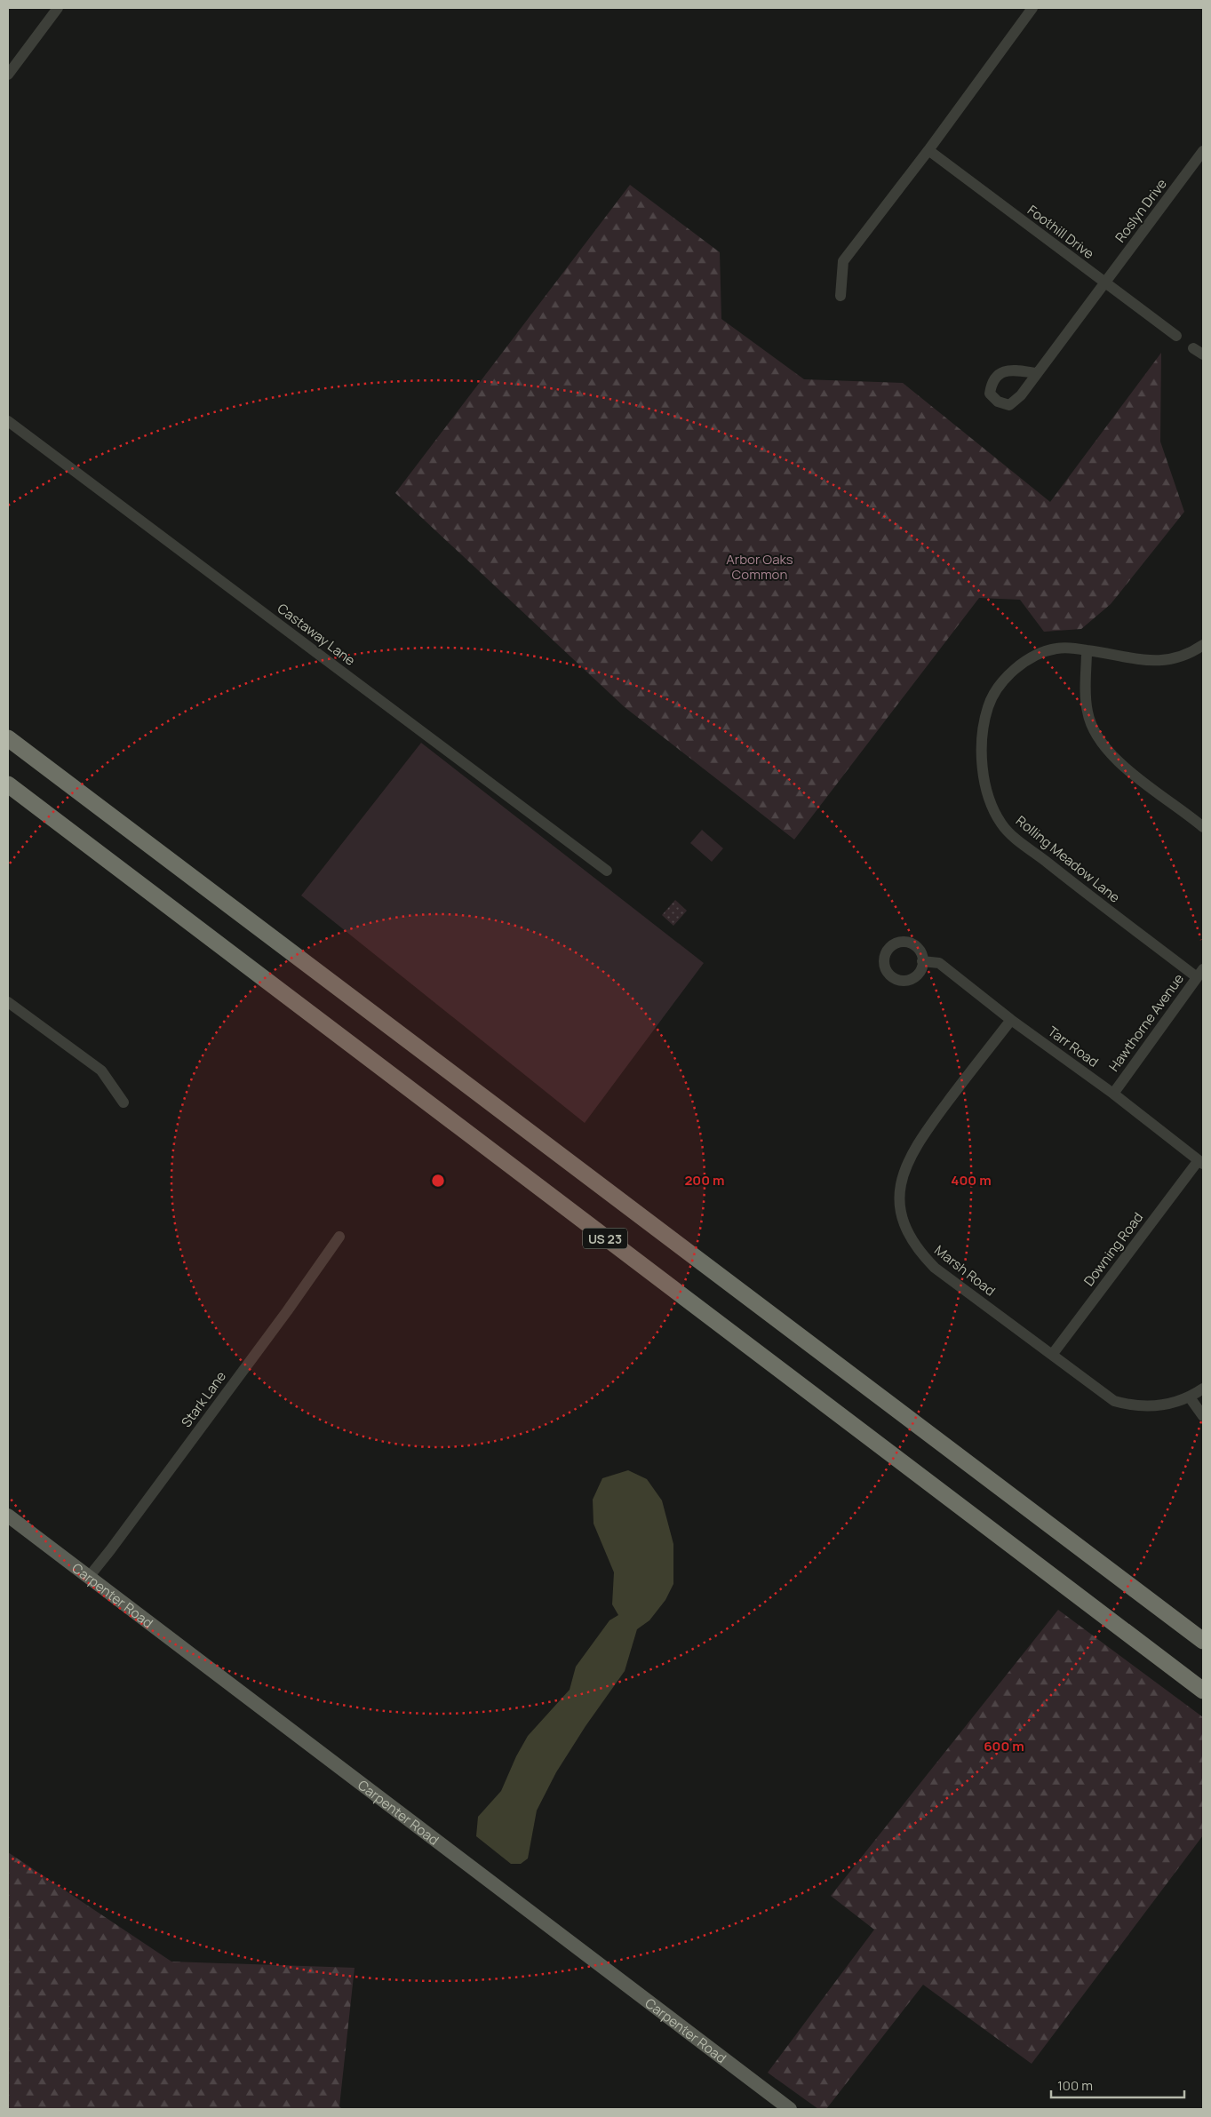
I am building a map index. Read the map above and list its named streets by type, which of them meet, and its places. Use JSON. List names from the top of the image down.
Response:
{
  "streets": {
    "highway": ["US 23"],
    "main road": ["Carpenter Road"],
    "street": [
      "Roslyn Drive",
      "Foothill Drive",
      "Castaway Lane",
      "Rolling Meadow Lane",
      "Hawthorne Avenue",
      "Tarr Road",
      "Downing Road",
      "Marsh Road",
      "Stark Lane"
    ]
  },
  "crossings": [
    ["Roslyn Drive", "Foothill Drive"],
    ["Rolling Meadow Lane", "Hawthorne Avenue"],
    ["Hawthorne Avenue", "Tarr Road"],
    ["Tarr Road", "Downing Road"],
    ["Tarr Road", "Marsh Road"],
    ["Downing Road", "Marsh Road"],
    ["Stark Lane", "Carpenter Road"]
  ],
  "parks": ["Arbor Oaks Common"],
  "scale_bar": "100 m",
  "rings": ["200 m", "400 m", "600 m"]
}
